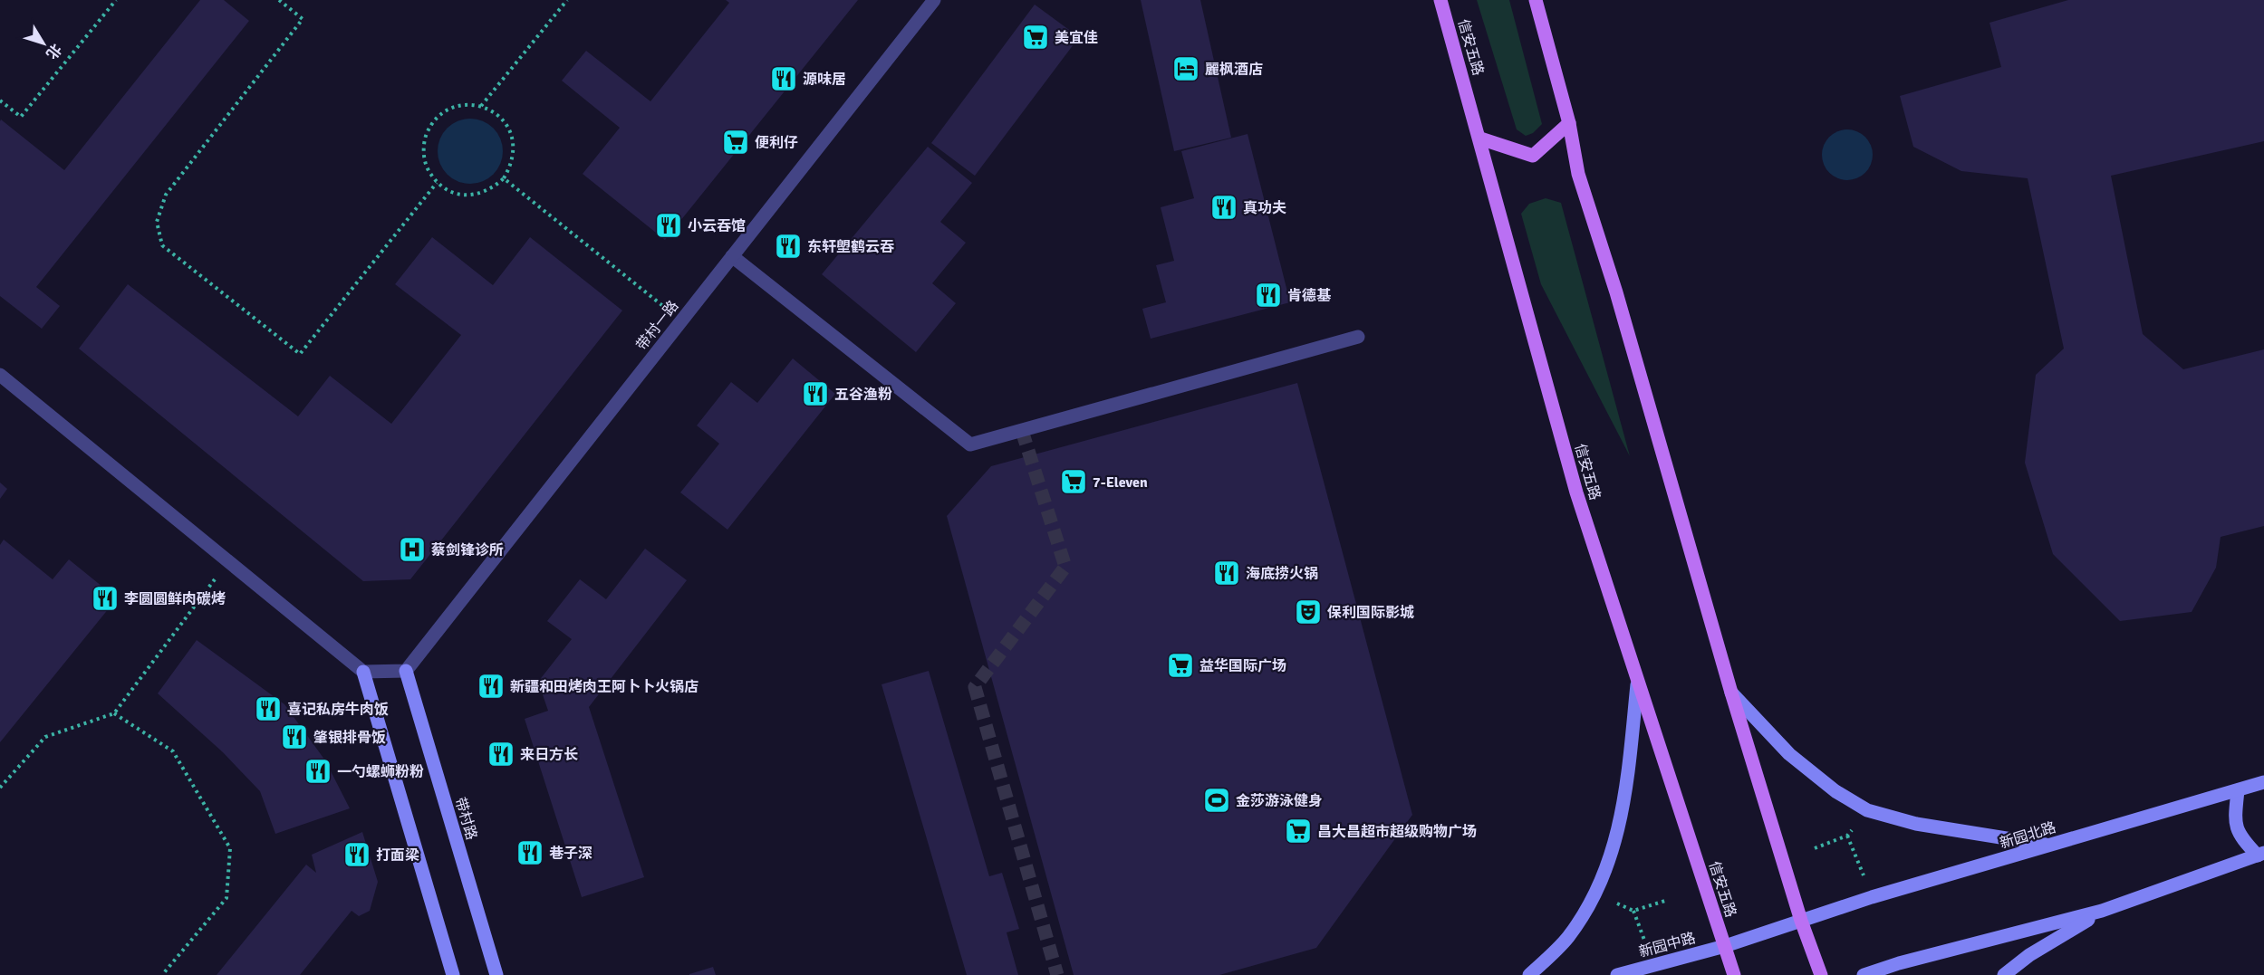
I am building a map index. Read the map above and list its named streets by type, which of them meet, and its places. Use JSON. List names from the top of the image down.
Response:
{
  "streets": {
    "main road": [
      "信安五路",
      "带村路",
      "新园北路",
      "新园中路"
    ],
    "street": ["带村一路"]
  },
  "crossings": [
    ["信安五路", "新园北路"],
    ["信安五路", "新园中路"],
    ["带村一路", "带村路"],
    ["新园北路", "新园中路"]
  ],
  "places": {
    "supermarket": [
      "美宜佳",
      "便利仔",
      "7-Eleven",
      "益华国际广场",
      "昌大昌超市超级购物广场"
    ],
    "hotel": ["麗枫酒店"],
    "restaurant": [
      "源味居",
      "真功夫",
      "小云吞馆",
      "东轩塱鹤云吞",
      "肯德基",
      "五谷渔粉",
      "海底捞火锅",
      "李圆圆鲜肉碳烤",
      "新疆和田烤肉王阿卜卜火锅店",
      "喜记私房牛肉饭",
      "肇银排骨饭",
      "来日方长",
      "一勺螺蛳粉粉",
      "巷子深",
      "打面梁"
    ],
    "hospital": ["蔡剑锋诊所"],
    "theatre": ["保利国际影城"],
    "sports": ["金莎游泳健身"]
  },
  "north": "bottom right"
}
